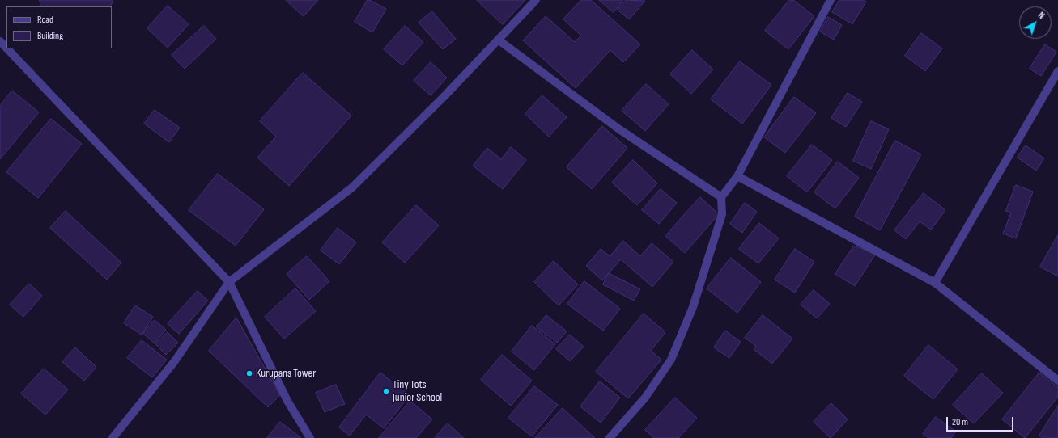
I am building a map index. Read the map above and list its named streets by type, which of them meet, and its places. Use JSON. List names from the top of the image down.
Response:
{
  "places": ["Kurupans Tower", "Tiny Tots Junior School"],
  "legend": ["Road", "Building"],
  "scale_bar": "20 m",
  "north": "top right"
}
